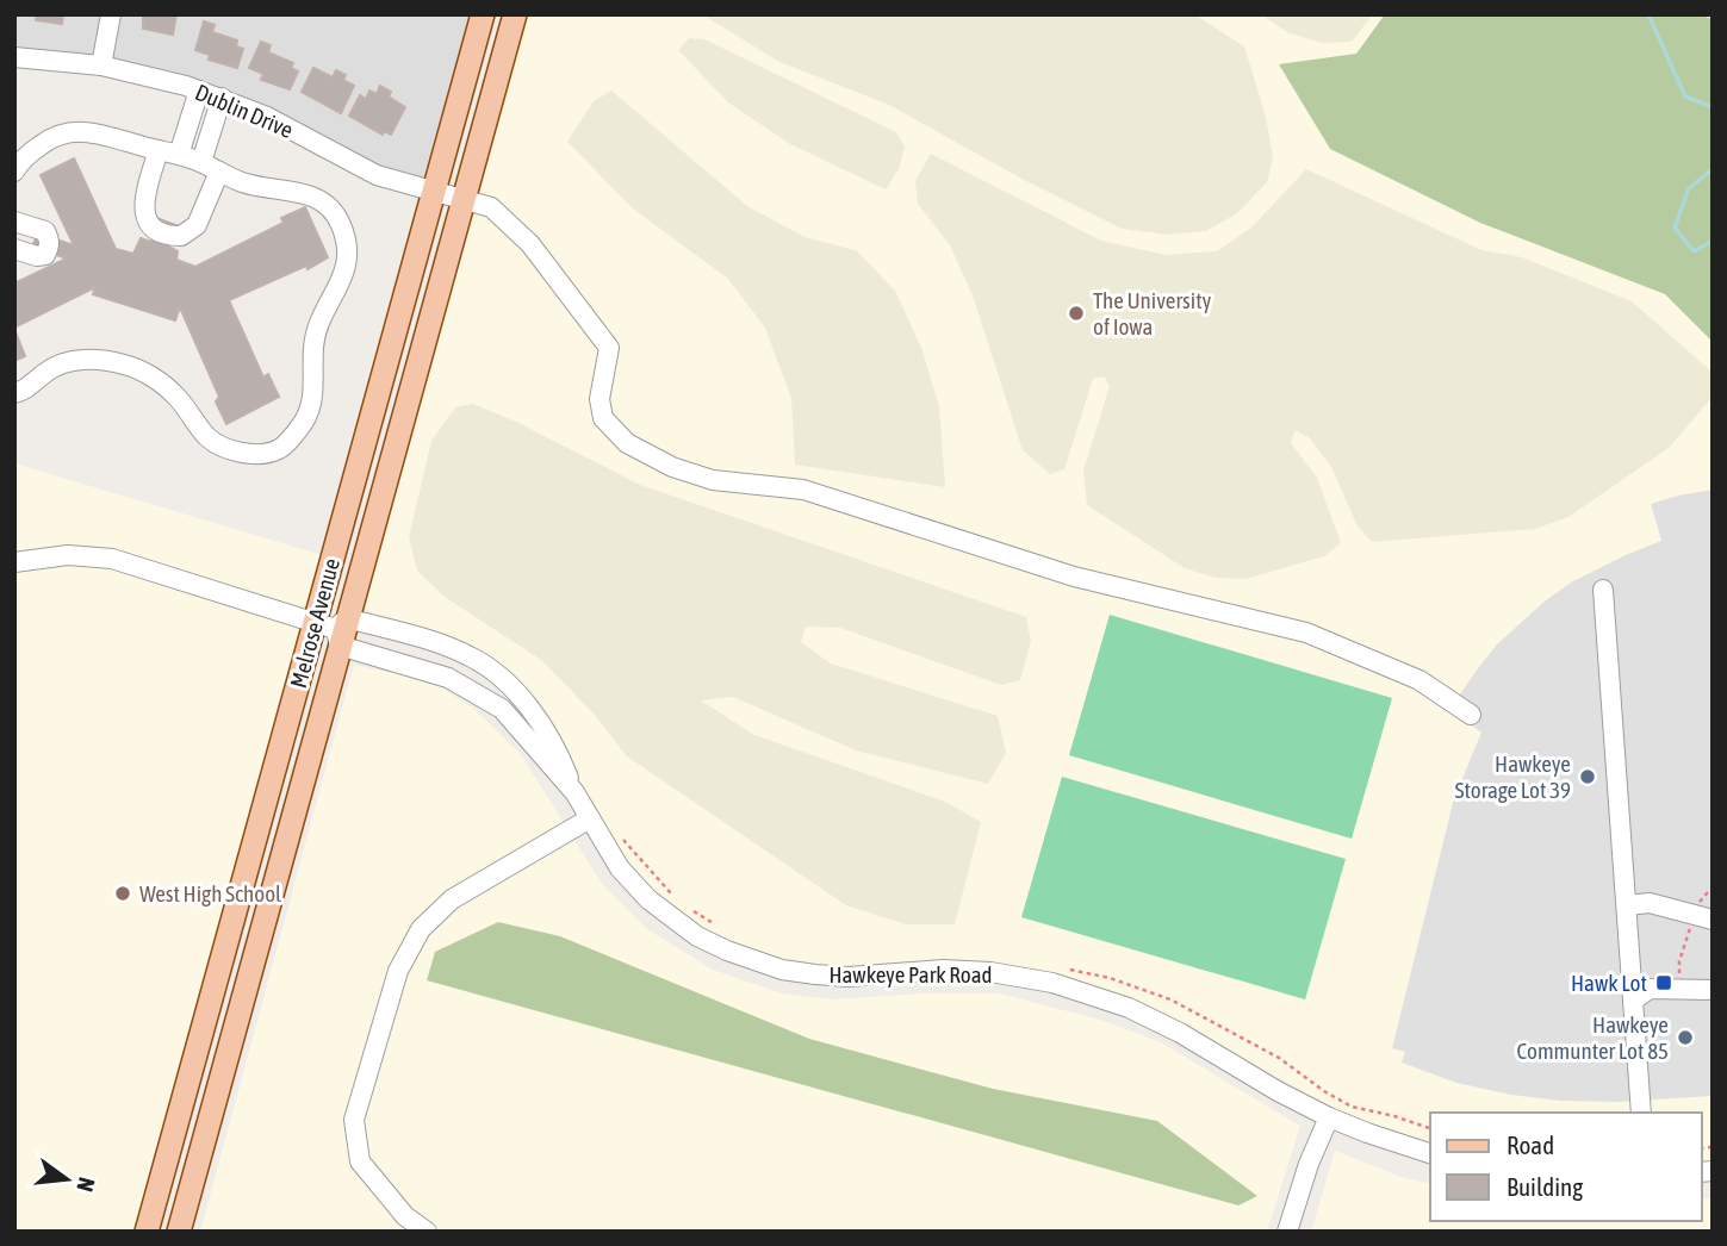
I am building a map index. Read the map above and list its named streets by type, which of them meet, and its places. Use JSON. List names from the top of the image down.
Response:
{
  "streets": {
    "main road": ["Melrose Avenue"],
    "street": ["Dublin Drive", "Hawkeye Park Road"]
  },
  "crossings": [
    ["Dublin Drive", "Melrose Avenue"],
    ["Melrose Avenue", "Hawkeye Park Road"]
  ],
  "places": {
    "other": [
      "The University of Iowa",
      "Hawkeye Storage Lot 39",
      "West High School",
      "Hawkeye Communter Lot 85"
    ],
    "transit": ["Hawk Lot"]
  },
  "legend": ["Road", "Building"],
  "north": "right"
}
